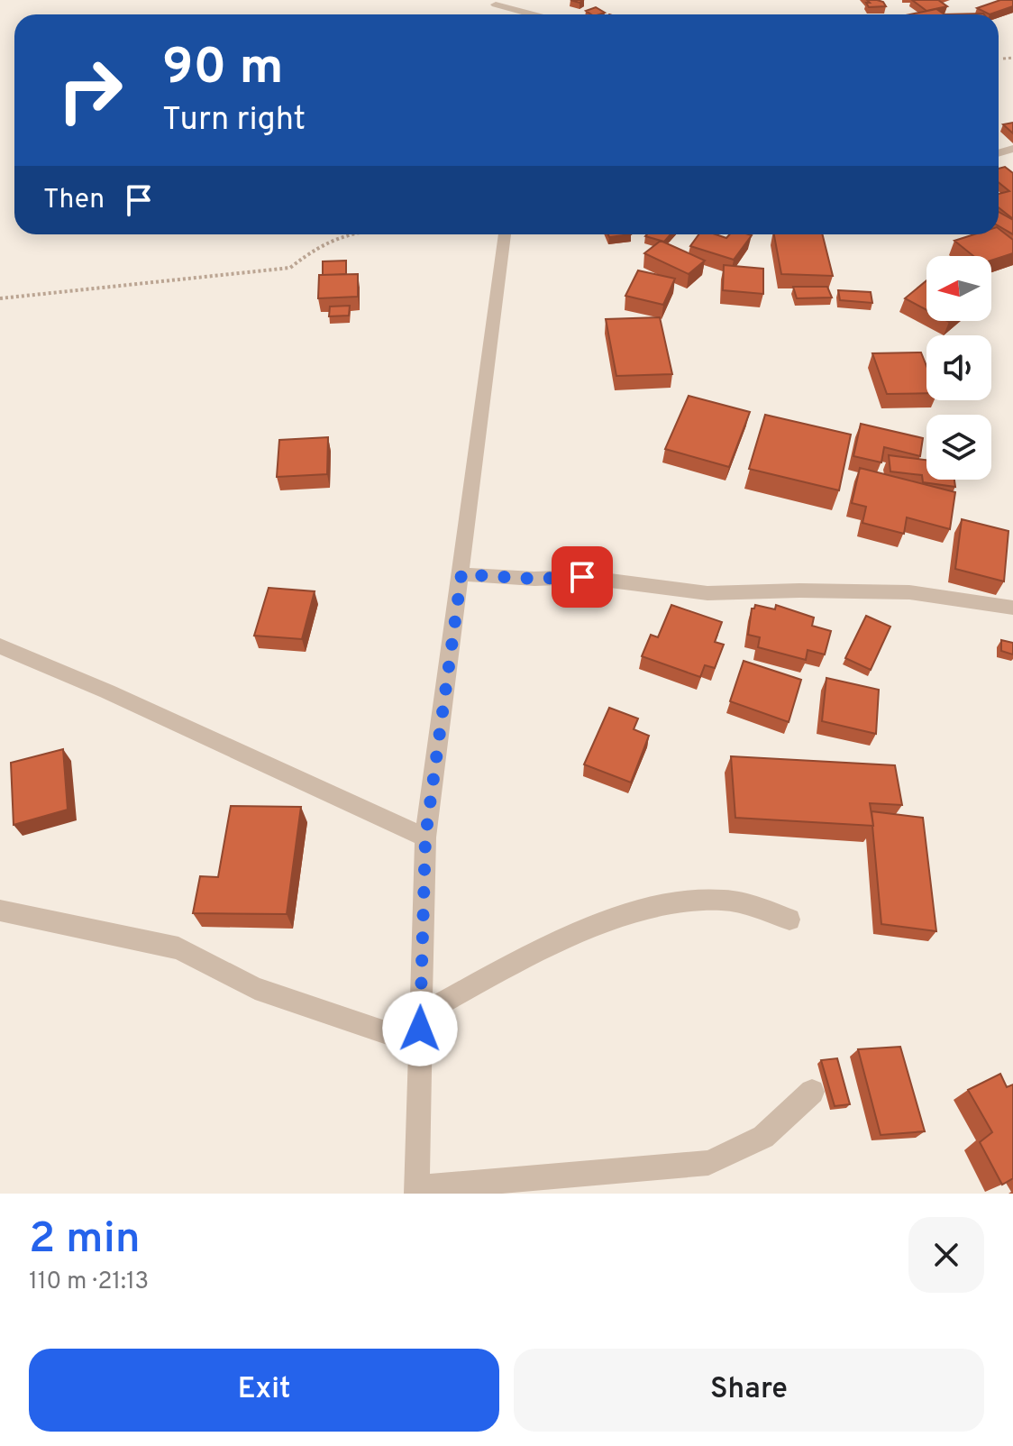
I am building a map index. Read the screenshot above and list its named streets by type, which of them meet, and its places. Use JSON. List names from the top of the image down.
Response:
{
  "north": "left",
  "page": {
    "turn": ["90 m", "Turn right"],
    "then": "Then",
    "heading": ["2 min", "110 m · 21:13"],
    "buttons": ["Exit", "Share"]
  }
}
